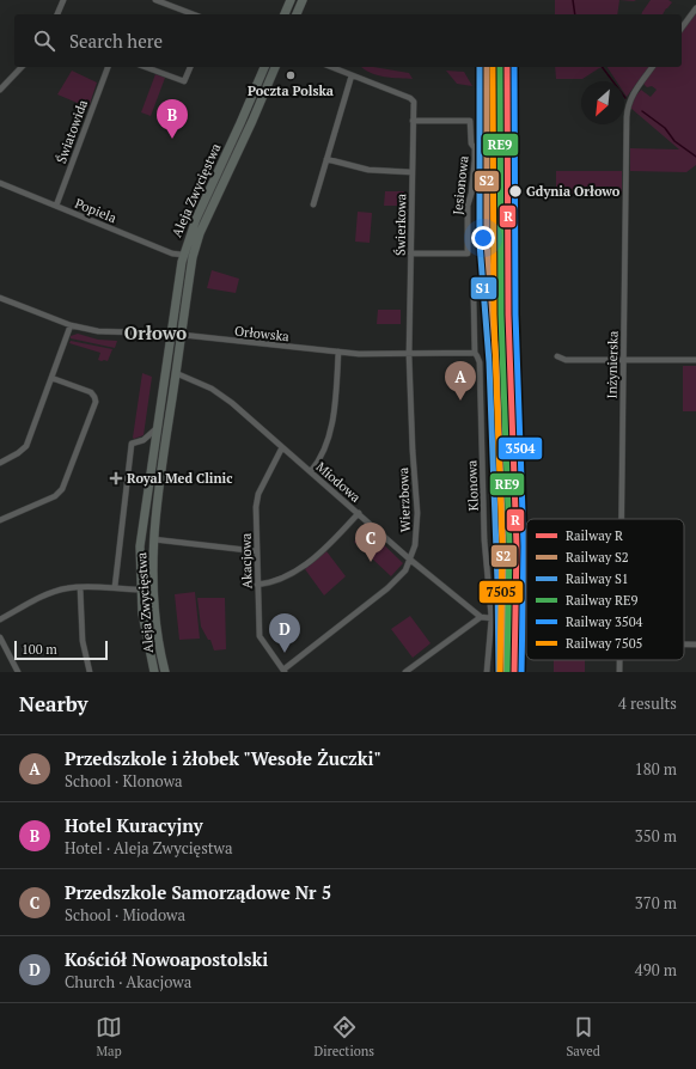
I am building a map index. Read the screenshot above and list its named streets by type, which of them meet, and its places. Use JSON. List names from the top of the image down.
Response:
{
  "streets": {
    "main road": ["Aleja Zwycięstwa"],
    "street": [
      "Światowida",
      "Jesionowa",
      "Popiela",
      "Świerkowa",
      "Orłowska",
      "Inżynierska",
      "Miodowa",
      "Klonowa",
      "Wierzbowa",
      "Akacjowa"
    ]
  },
  "crossings": [
    ["Światowida", "Popiela"],
    ["Jesionowa", "Świerkowa"],
    ["Aleja Zwycięstwa", "Popiela"],
    ["Aleja Zwycięstwa", "Orłowska"],
    ["Aleja Zwycięstwa", "Miodowa"],
    ["Świerkowa", "Orłowska"],
    ["Świerkowa", "Wierzbowa"],
    ["Orłowska", "Klonowa"],
    ["Orłowska", "Wierzbowa"],
    ["Miodowa", "Wierzbowa"],
    ["Miodowa", "Akacjowa"],
    ["Wierzbowa", "Akacjowa"]
  ],
  "districts": ["Orłowo"],
  "places": {
    "other": ["Poczta Polska", "Gdynia Orłowo"],
    "health": ["Royal Med Clinic"]
  },
  "lines": [
    "rail line R",
    "rail line S2",
    "rail line S1",
    "rail line RE9",
    "rail line 3504",
    "rail line 7505"
  ],
  "legend": [
    "Railway R",
    "Railway S2",
    "Railway S1",
    "Railway RE9",
    "Railway 3504",
    "Railway 7505"
  ],
  "scale_bar": "100 m",
  "north": "bottom left",
  "page": {
    "search": "Search here",
    "pins": [
      "B",
      "A",
      "C",
      "D"
    ],
    "scale": "100 m",
    "heading": ["Nearby", "4 results"],
    "list": [
      {
        "mark": "A",
        "name": "Przedszkole i żłobek \"Wesołe Żuczki\"",
        "note": "School · Klonowa",
        "value": "180 m"
      },
      {
        "mark": "B",
        "name": "Hotel Kuracyjny",
        "note": "Hotel · Aleja Zwycięstwa",
        "value": "350 m"
      },
      {
        "mark": "C",
        "name": "Przedszkole Samorządowe Nr 5",
        "note": "School · Miodowa",
        "value": "370 m"
      },
      {
        "mark": "D",
        "name": "Kościół Nowoapostolski",
        "note": "Church · Akacjowa",
        "value": "490 m"
      }
    ],
    "nav": ["Map", "Directions", "Saved"]
  }
}
